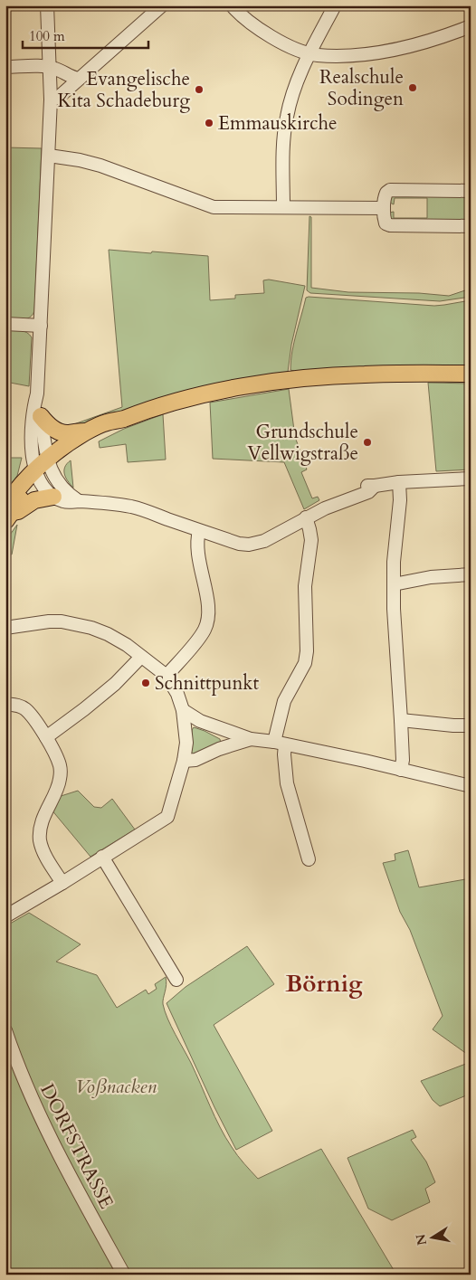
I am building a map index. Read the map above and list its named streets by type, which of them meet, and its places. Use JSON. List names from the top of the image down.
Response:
{
  "streets": {
    "street": ["DORFSTRASSE"]
  },
  "districts": ["Börnig"],
  "parks": ["Voßnacken"],
  "places": [
    "Realschule Sodingen",
    "Evangelische Kita Schadeburg",
    "Emmauskirche",
    "Grundschule Vellwigstraße",
    "Schnittpunkt"
  ],
  "scale_bar": "100 m",
  "north": "left"
}
